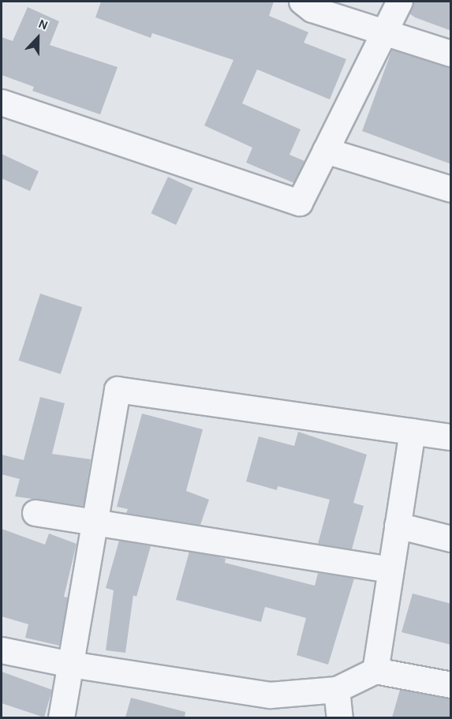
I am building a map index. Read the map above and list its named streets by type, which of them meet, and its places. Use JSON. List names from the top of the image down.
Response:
{
  "north": "top"
}
